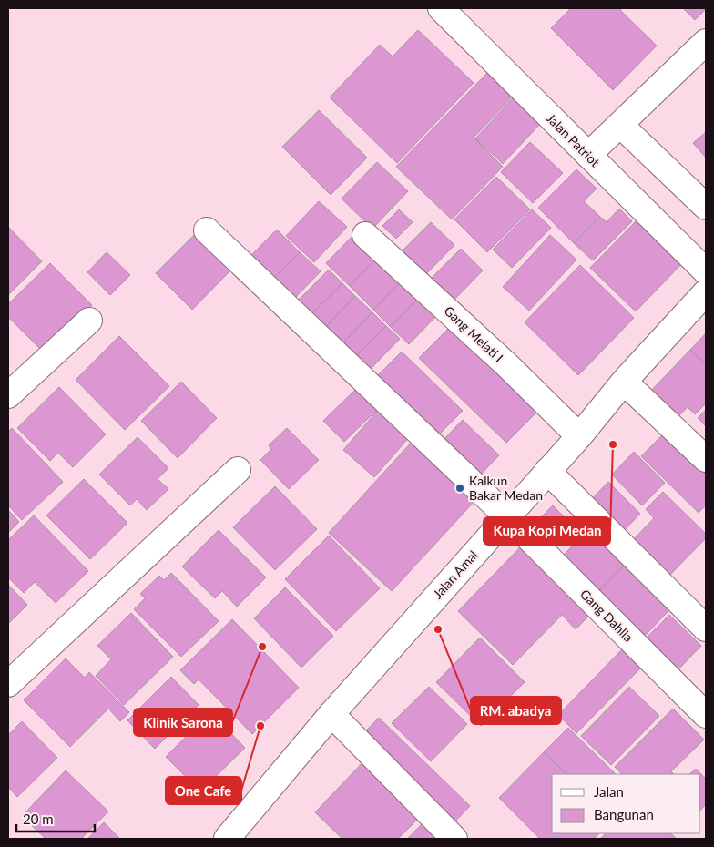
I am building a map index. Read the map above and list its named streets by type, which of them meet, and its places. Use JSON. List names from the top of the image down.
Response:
{
  "streets": {
    "street": [
      "Jalan Patriot",
      "Gang Melati I",
      "Jalan Amal",
      "Gang Dahlia"
    ]
  },
  "crossings": [
    ["Gang Melati I", "Jalan Amal"],
    ["Jalan Amal", "Gang Dahlia"]
  ],
  "places": [
    "Kupa Kopi Medan",
    "Kalkun Bakar Medan",
    "RM. abadya",
    "Klinik Sarona",
    "One Cafe"
  ],
  "legend": ["Jalan", "Bangunan"],
  "scale_bar": "20 m"
}
